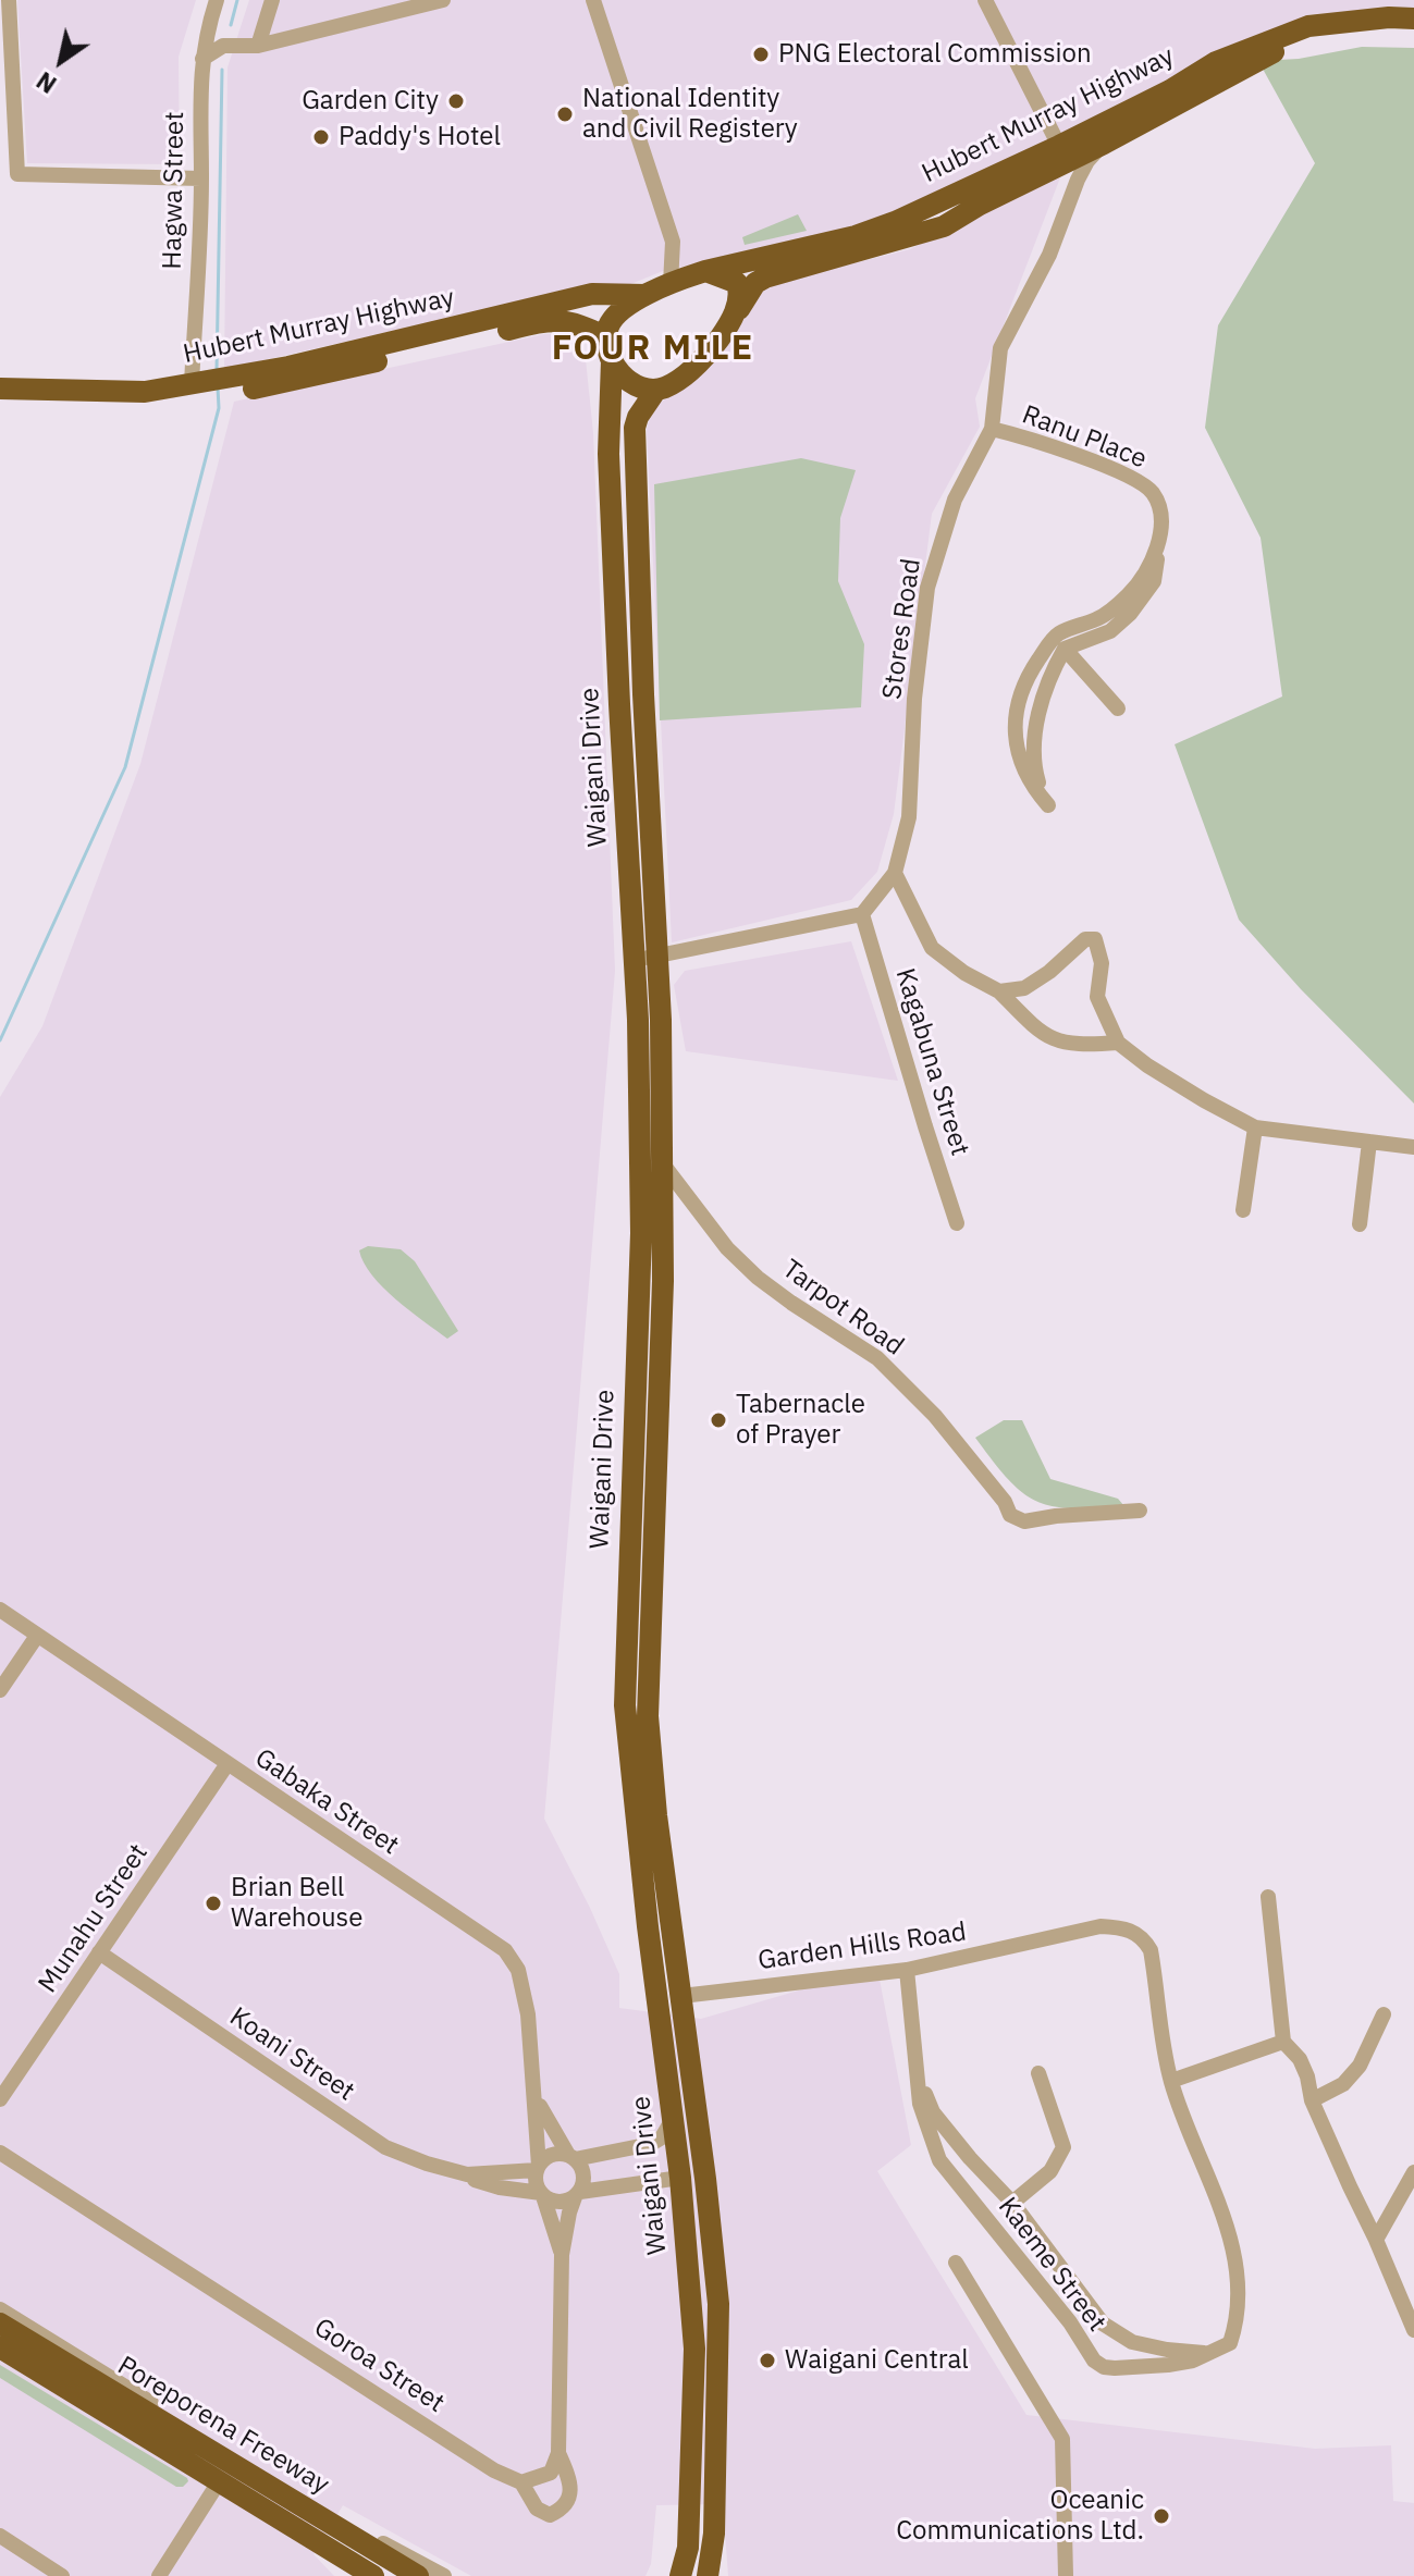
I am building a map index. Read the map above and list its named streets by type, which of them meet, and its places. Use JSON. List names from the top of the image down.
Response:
{
  "streets": {
    "highway": ["Hubert Murray Highway", "Waigani Drive", "Poreporena Freeway"],
    "street": [
      "Hagwa Street",
      "Ranu Place",
      "Stores Road",
      "Kagabuna Street",
      "Tarpot Road",
      "Gabaka Street",
      "Munahu Street",
      "Garden Hills Road",
      "Koani Street",
      "Kaeme Street",
      "Goroa Street"
    ]
  },
  "crossings": [
    ["Hubert Murray Highway", "Hagwa Street"],
    ["Hubert Murray Highway", "Stores Road"],
    ["Hubert Murray Highway", "Waigani Drive"],
    ["Ranu Place", "Stores Road"],
    ["Stores Road", "Kagabuna Street"],
    ["Waigani Drive", "Tarpot Road"],
    ["Waigani Drive", "Garden Hills Road"],
    ["Gabaka Street", "Munahu Street"],
    ["Gabaka Street", "Koani Street"],
    ["Munahu Street", "Koani Street"],
    ["Garden Hills Road", "Kaeme Street"]
  ],
  "districts": ["FOUR MILE"],
  "places": [
    "PNG Electoral Commission",
    "Garden City",
    "National Identity and Civil Registery",
    "Paddy's Hotel",
    "Tabernacle of Prayer",
    "Brian Bell Warehouse",
    "Waigani Central",
    "Oceanic Communications Ltd."
  ],
  "north": "bottom left"
}
